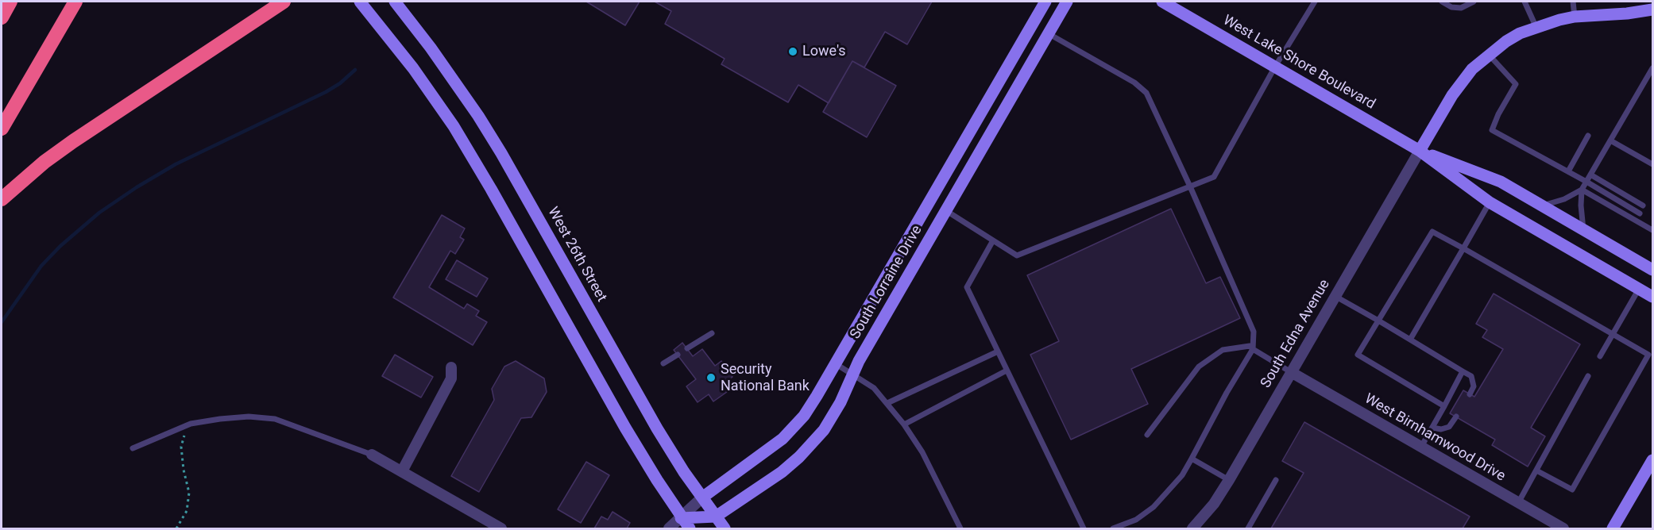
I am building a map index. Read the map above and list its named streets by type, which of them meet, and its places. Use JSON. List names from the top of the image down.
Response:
{
  "streets": {
    "street": [
      "West Lake Shore Boulevard",
      "West 26th Street",
      "South Lorraine Drive",
      "South Edna Avenue",
      "West Birnhamwood Drive"
    ]
  },
  "crossings": [
    ["West Lake Shore Boulevard", "South Edna Avenue"],
    ["West 26th Street", "South Lorraine Drive"],
    ["South Edna Avenue", "West Birnhamwood Drive"]
  ],
  "places": ["Lowe's", "Security National Bank"]
}
